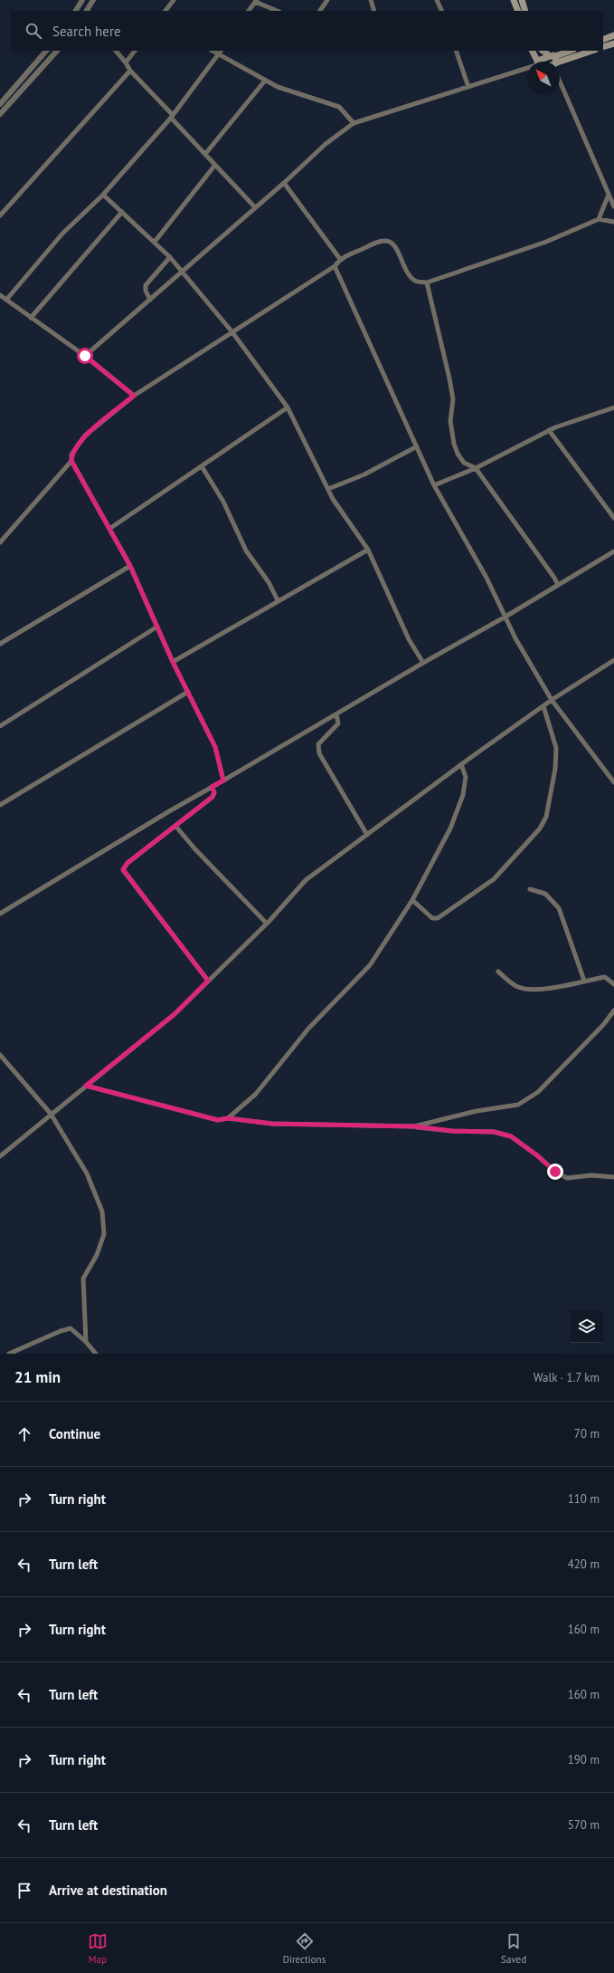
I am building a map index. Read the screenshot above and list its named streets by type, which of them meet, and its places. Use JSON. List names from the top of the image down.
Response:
{
  "north": "top left",
  "page": {
    "search": "Search here",
    "heading": ["21 min", "Walk · 1.7 km"],
    "list": [
      ["Continue", "70 m"],
      ["Turn right", "110 m"],
      ["Turn left", "420 m"],
      ["Turn right", "160 m"],
      ["Turn left", "160 m"],
      ["Turn right", "190 m"],
      ["Turn left", "570 m"],
      "Arrive at destination"
    ],
    "nav": ["Map", "Directions", "Saved"]
  }
}
